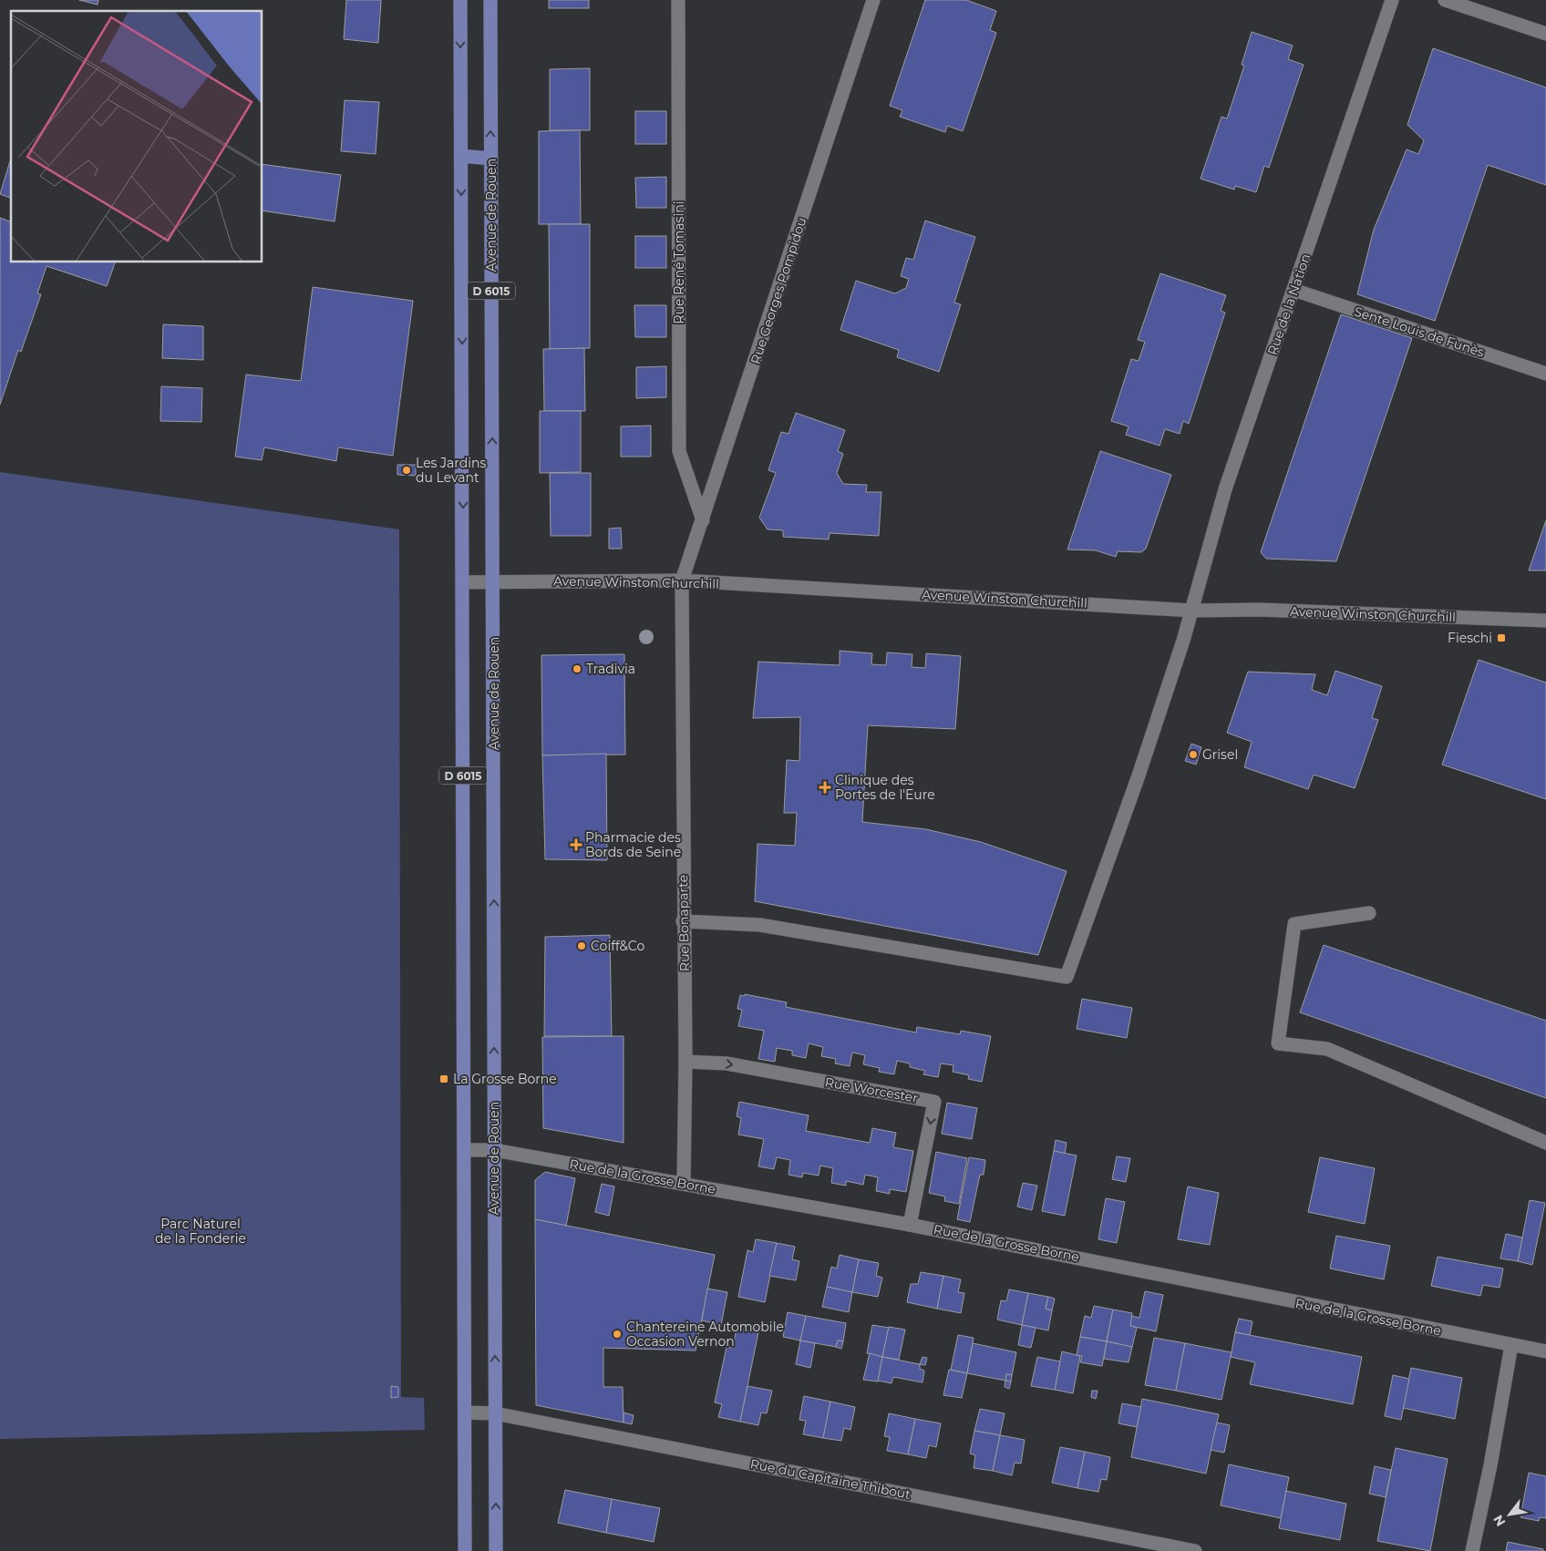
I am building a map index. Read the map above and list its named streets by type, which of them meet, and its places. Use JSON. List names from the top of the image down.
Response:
{
  "streets": {
    "main road": ["Avenue de Rouen", "D 6015"],
    "street": [
      "Rue René Tomasini",
      "Rue Georges Pompidou",
      "Rue de la Nation",
      "Sente Louis de Funès",
      "Avenue Winston Churchill",
      "Rue Bonaparte",
      "Rue Worcester",
      "Rue de la Grosse Borne",
      "Rue du Capitaine Thibout"
    ]
  },
  "crossings": [
    ["Avenue de Rouen", "Avenue Winston Churchill"],
    ["Avenue de Rouen", "Rue de la Grosse Borne"],
    ["Avenue de Rouen", "Rue du Capitaine Thibout"],
    ["Rue René Tomasini", "Rue Georges Pompidou"],
    ["D 6015", "Avenue Winston Churchill"],
    ["D 6015", "Rue de la Grosse Borne"],
    ["D 6015", "Rue du Capitaine Thibout"],
    ["Rue Georges Pompidou", "Avenue Winston Churchill"],
    ["Rue Georges Pompidou", "Rue Bonaparte"],
    ["Rue de la Nation", "Sente Louis de Funès"],
    ["Rue de la Nation", "Avenue Winston Churchill"],
    ["Rue de la Nation", "Rue Bonaparte"],
    ["Avenue Winston Churchill", "Rue Bonaparte"],
    ["Rue Bonaparte", "Rue Worcester"],
    ["Rue Bonaparte", "Rue de la Grosse Borne"],
    ["Rue Worcester", "Rue de la Grosse Borne"]
  ],
  "parks": ["Parc Naturel de la Fonderie"],
  "places": {
    "other": [
      "Les Jardins du Levant",
      "Tradivia",
      "Grisel",
      "Coiff&Co",
      "Chantereine Automobile Occasion Vernon"
    ],
    "transit": ["Fieschi", "La Grosse Borne"],
    "health": ["Clinique des Portes de l'Eure", "Pharmacie des Bords de Seine"]
  },
  "north": "bottom left"
}
